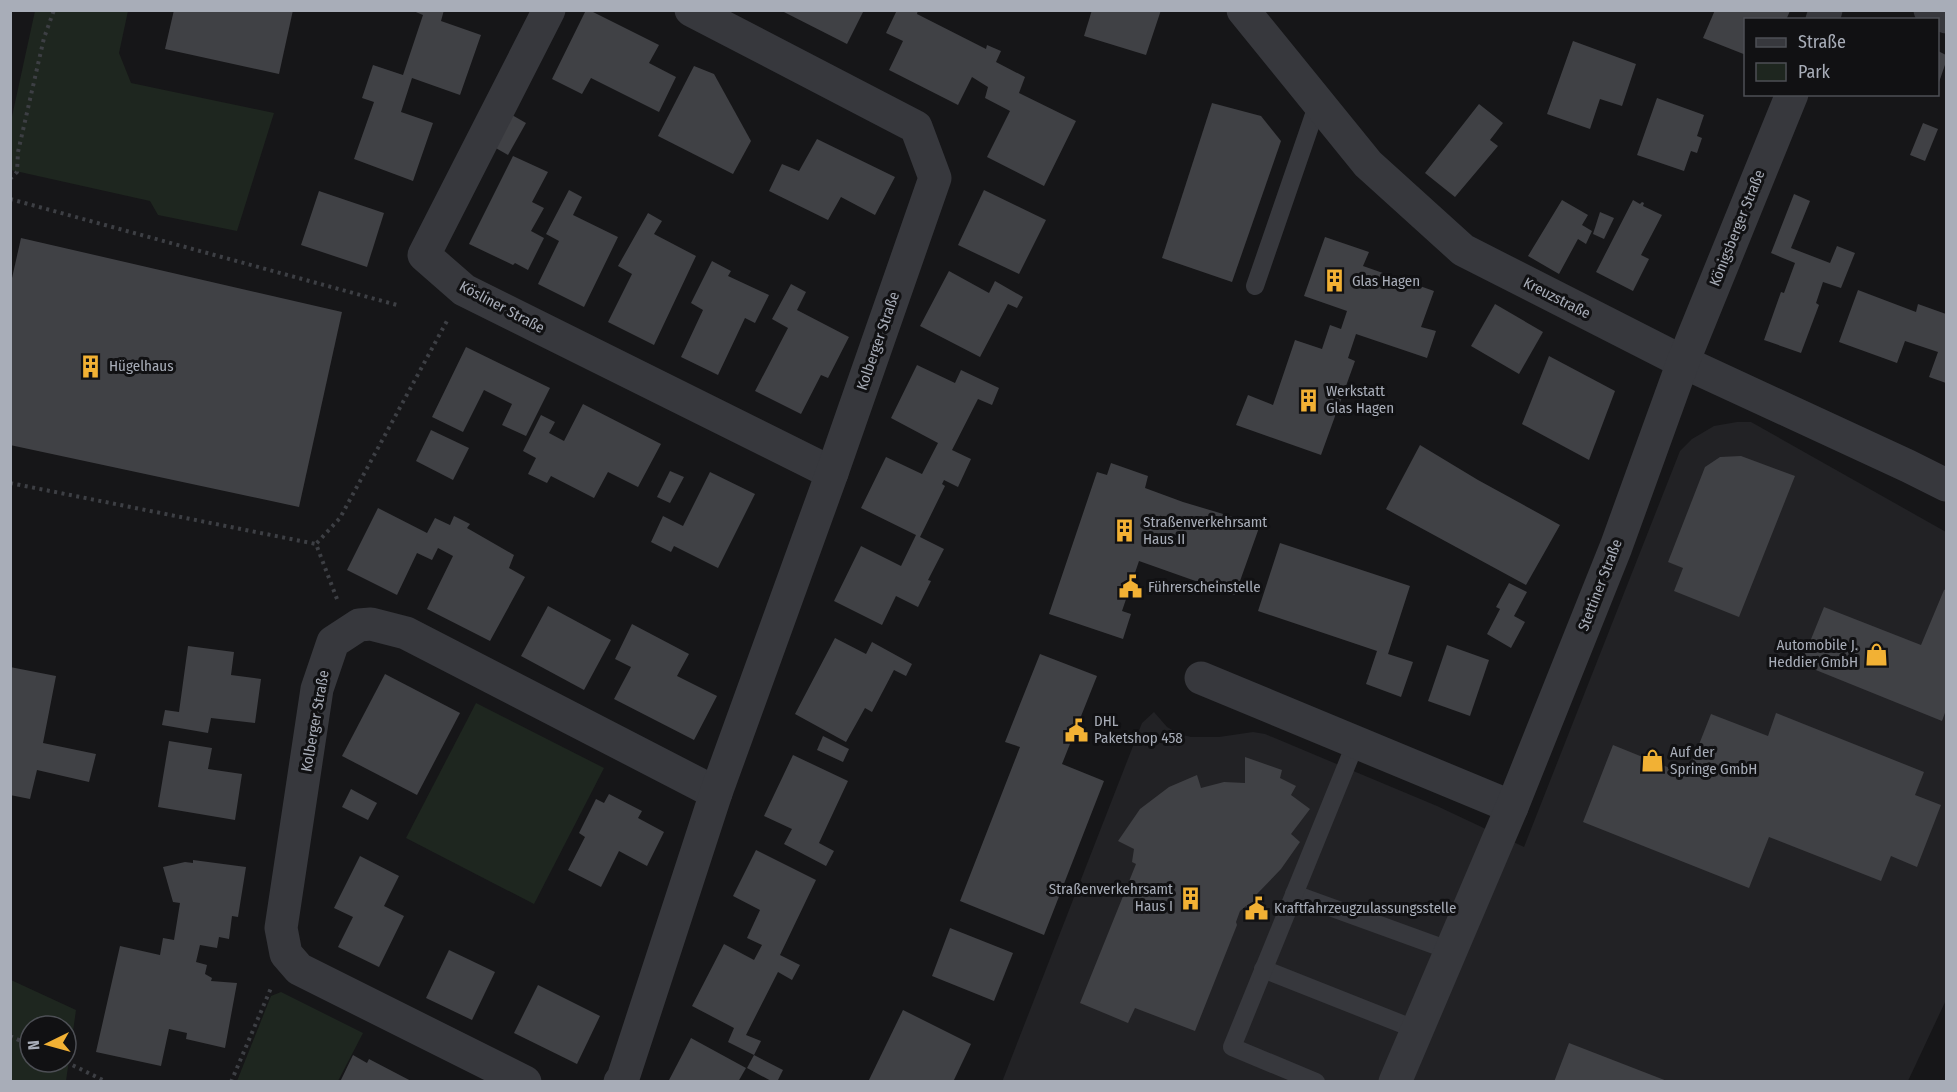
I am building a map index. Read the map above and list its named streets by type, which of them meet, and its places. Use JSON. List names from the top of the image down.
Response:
{
  "streets": {
    "street": [
      "Königsberger Straße",
      "Kreuzstraße",
      "Kösliner Straße",
      "Kolberger Straße",
      "Stettiner Straße"
    ]
  },
  "crossings": [
    ["Königsberger Straße", "Kreuzstraße"],
    ["Königsberger Straße", "Stettiner Straße"],
    ["Kreuzstraße", "Stettiner Straße"],
    ["Kösliner Straße", "Kolberger Straße"]
  ],
  "places": {
    "building": [
      "Glas Hagen",
      "Hügelhaus",
      "Werkstatt Glas Hagen",
      "Straßenverkehrsamt Haus II",
      "Straßenverkehrsamt Haus I"
    ],
    "public building": ["Führerscheinstelle", "DHL Paketshop 458", "Kraftfahrzeugzulassungsstelle"],
    "shop": ["Automobile J. Heddier GmbH", "Auf der Springe GmbH"]
  },
  "legend": ["Straße", "Park"],
  "north": "left"
}
